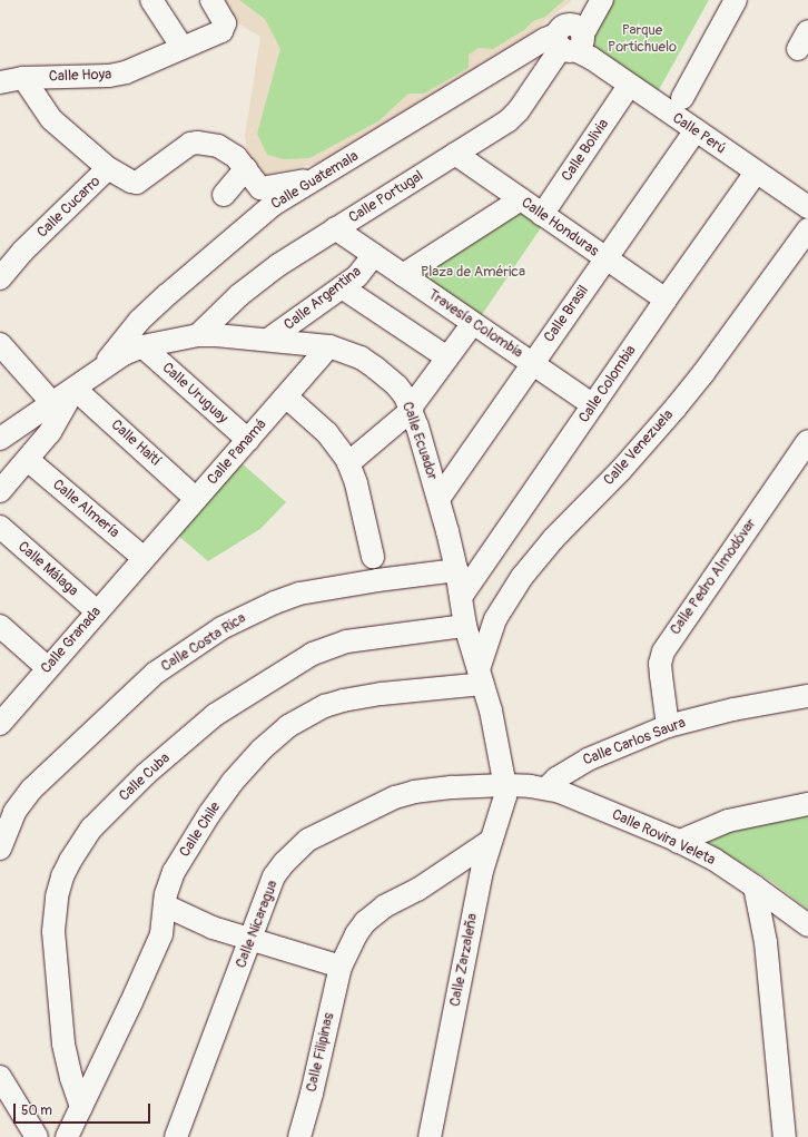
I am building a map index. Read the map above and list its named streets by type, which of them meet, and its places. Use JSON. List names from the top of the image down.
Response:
{
  "streets": {
    "street": [
      "Calle Hoya",
      "Calle Perú",
      "Calle Bolivia",
      "Calle Guatemala",
      "Calle Portugal",
      "Calle Cucarro",
      "Calle Honduras",
      "Calle Argentina",
      "Calle Brasil",
      "Travesía Colombia",
      "Calle Colombia",
      "Calle Uruguay",
      "Calle Ecuador",
      "Calle Haití",
      "Calle Venezuela",
      "Calle Panamá",
      "Calle Almería",
      "Calle Málaga",
      "Calle Pedro Almodóvar",
      "Calle Granada",
      "Calle Costa Rica",
      "Calle Carlos Saura",
      "Calle Cuba",
      "Calle Chile",
      "Calle Rovira Veleta",
      "Calle Nicaragua",
      "Calle Zarzaleña",
      "Calle Filipinas"
    ]
  },
  "crossings": [
    ["Calle Hoya", "Calle Cucarro"],
    ["Calle Perú", "Calle Bolivia"],
    ["Calle Perú", "Calle Guatemala"],
    ["Calle Perú", "Calle Portugal"],
    ["Calle Perú", "Calle Brasil"],
    ["Calle Perú", "Calle Colombia"],
    ["Calle Bolivia", "Calle Honduras"],
    ["Calle Guatemala", "Calle Portugal"],
    ["Calle Guatemala", "Calle Ecuador"],
    ["Calle Portugal", "Calle Honduras"],
    ["Calle Portugal", "Travesía Colombia"],
    ["Calle Portugal", "Calle Ecuador"],
    ["Calle Honduras", "Calle Brasil"],
    ["Calle Honduras", "Calle Colombia"],
    ["Calle Argentina", "Travesía Colombia"],
    ["Calle Argentina", "Calle Ecuador"],
    ["Calle Brasil", "Travesía Colombia"],
    ["Calle Brasil", "Calle Ecuador"],
    ["Travesía Colombia", "Calle Colombia"],
    ["Calle Colombia", "Calle Ecuador"],
    ["Calle Uruguay", "Calle Ecuador"],
    ["Calle Uruguay", "Calle Panamá"],
    ["Calle Ecuador", "Calle Haití"],
    ["Calle Ecuador", "Calle Venezuela"],
    ["Calle Ecuador", "Calle Panamá"],
    ["Calle Ecuador", "Calle Costa Rica"],
    ["Calle Ecuador", "Calle Cuba"],
    ["Calle Ecuador", "Calle Chile"],
    ["Calle Ecuador", "Calle Rovira Veleta"],
    ["Calle Ecuador", "Calle Nicaragua"],
    ["Calle Ecuador", "Calle Zarzaleña"],
    ["Calle Haití", "Calle Panamá"],
    ["Calle Venezuela", "Calle Chile"],
    ["Calle Panamá", "Calle Almería"],
    ["Calle Panamá", "Calle Granada"],
    ["Calle Almería", "Calle Granada"],
    ["Calle Málaga", "Calle Granada"],
    ["Calle Pedro Almodóvar", "Calle Carlos Saura"],
    ["Calle Carlos Saura", "Calle Rovira Veleta"],
    ["Calle Cuba", "Calle Chile"],
    ["Calle Rovira Veleta", "Calle Nicaragua"],
    ["Calle Rovira Veleta", "Calle Zarzaleña"],
    ["Calle Nicaragua", "Calle Zarzaleña"],
    ["Calle Zarzaleña", "Calle Filipinas"]
  ],
  "parks": ["Parque Portichuelo", "Plaza de América"],
  "scale_bar": "50 m"
}
